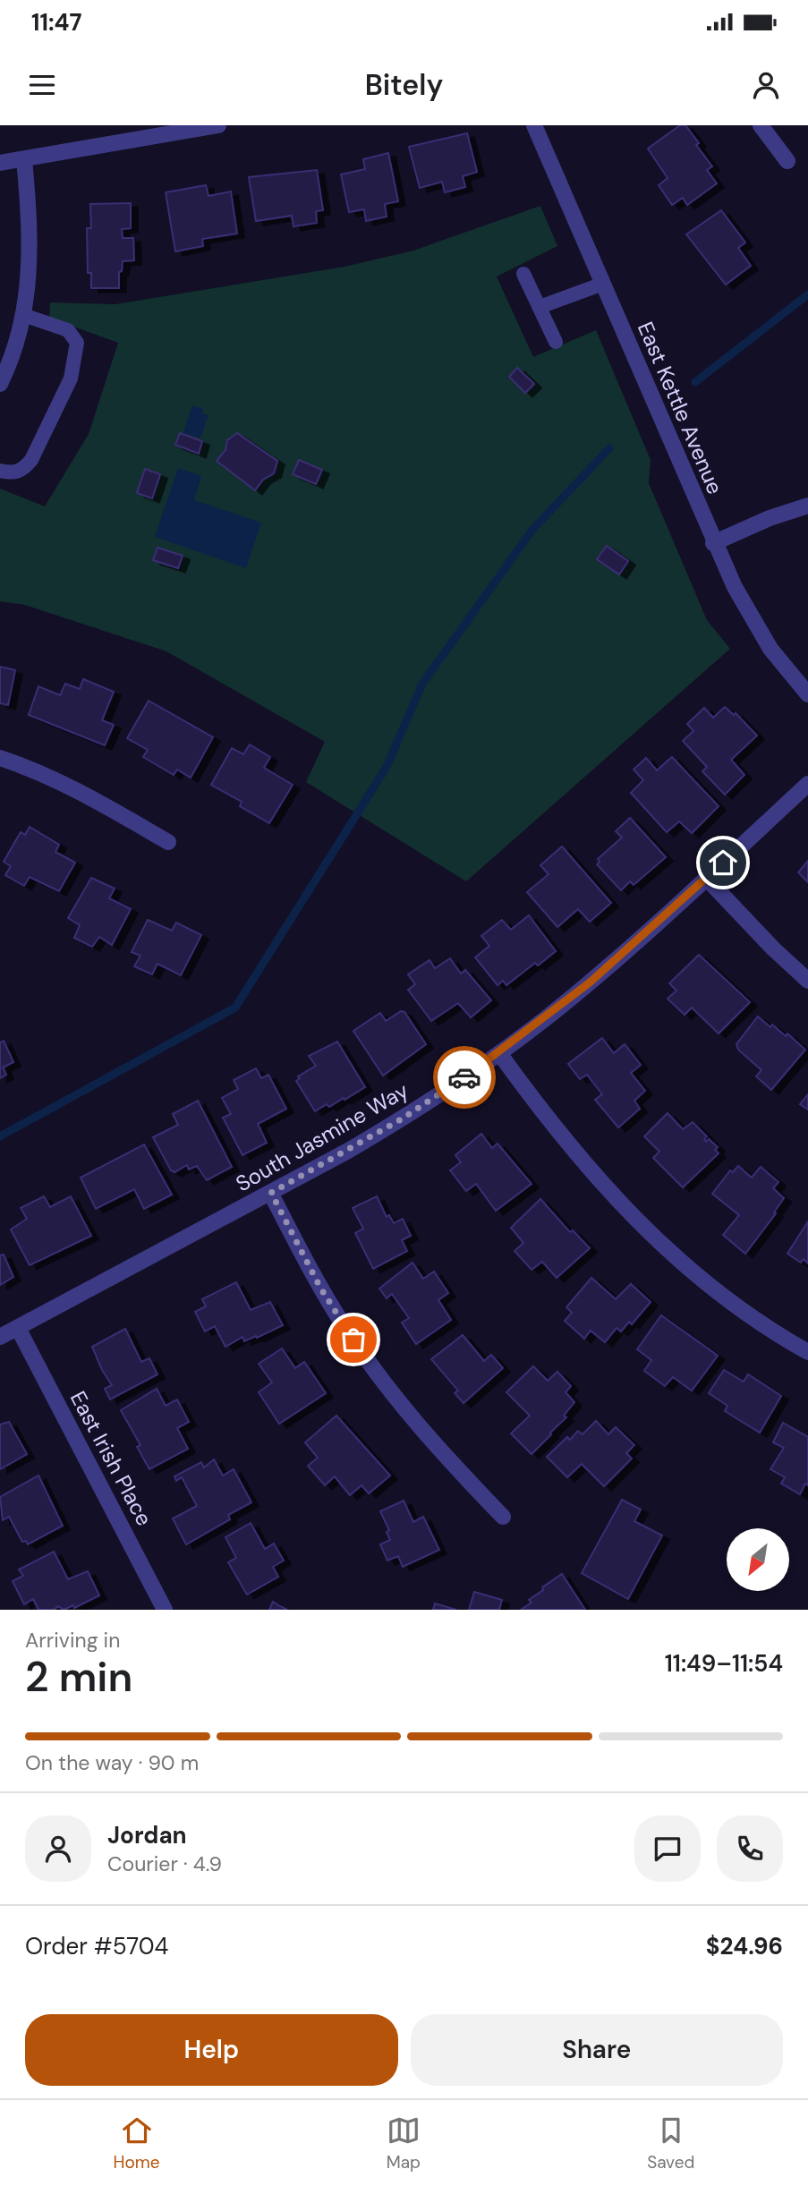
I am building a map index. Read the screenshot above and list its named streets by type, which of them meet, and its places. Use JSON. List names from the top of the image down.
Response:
{
  "streets": {
    "street": ["East Kettle Avenue", "South Jasmine Way", "East Irish Place"]
  },
  "crossings": [
    ["South Jasmine Way", "East Irish Place"]
  ],
  "north": "bottom left",
  "page": {
    "status": "11:47",
    "header": "Bitely",
    "heading": ["2 min", "Arriving in", "11:49–11:54"],
    "panel": [
      "Jordan",
      "Courier · 4.9",
      "Order #5704",
      "$24.96"
    ],
    "bar": "On the way · 90 m",
    "buttons": ["Help", "Share"],
    "tabs": ["Home", "Map", "Saved"]
  }
}
